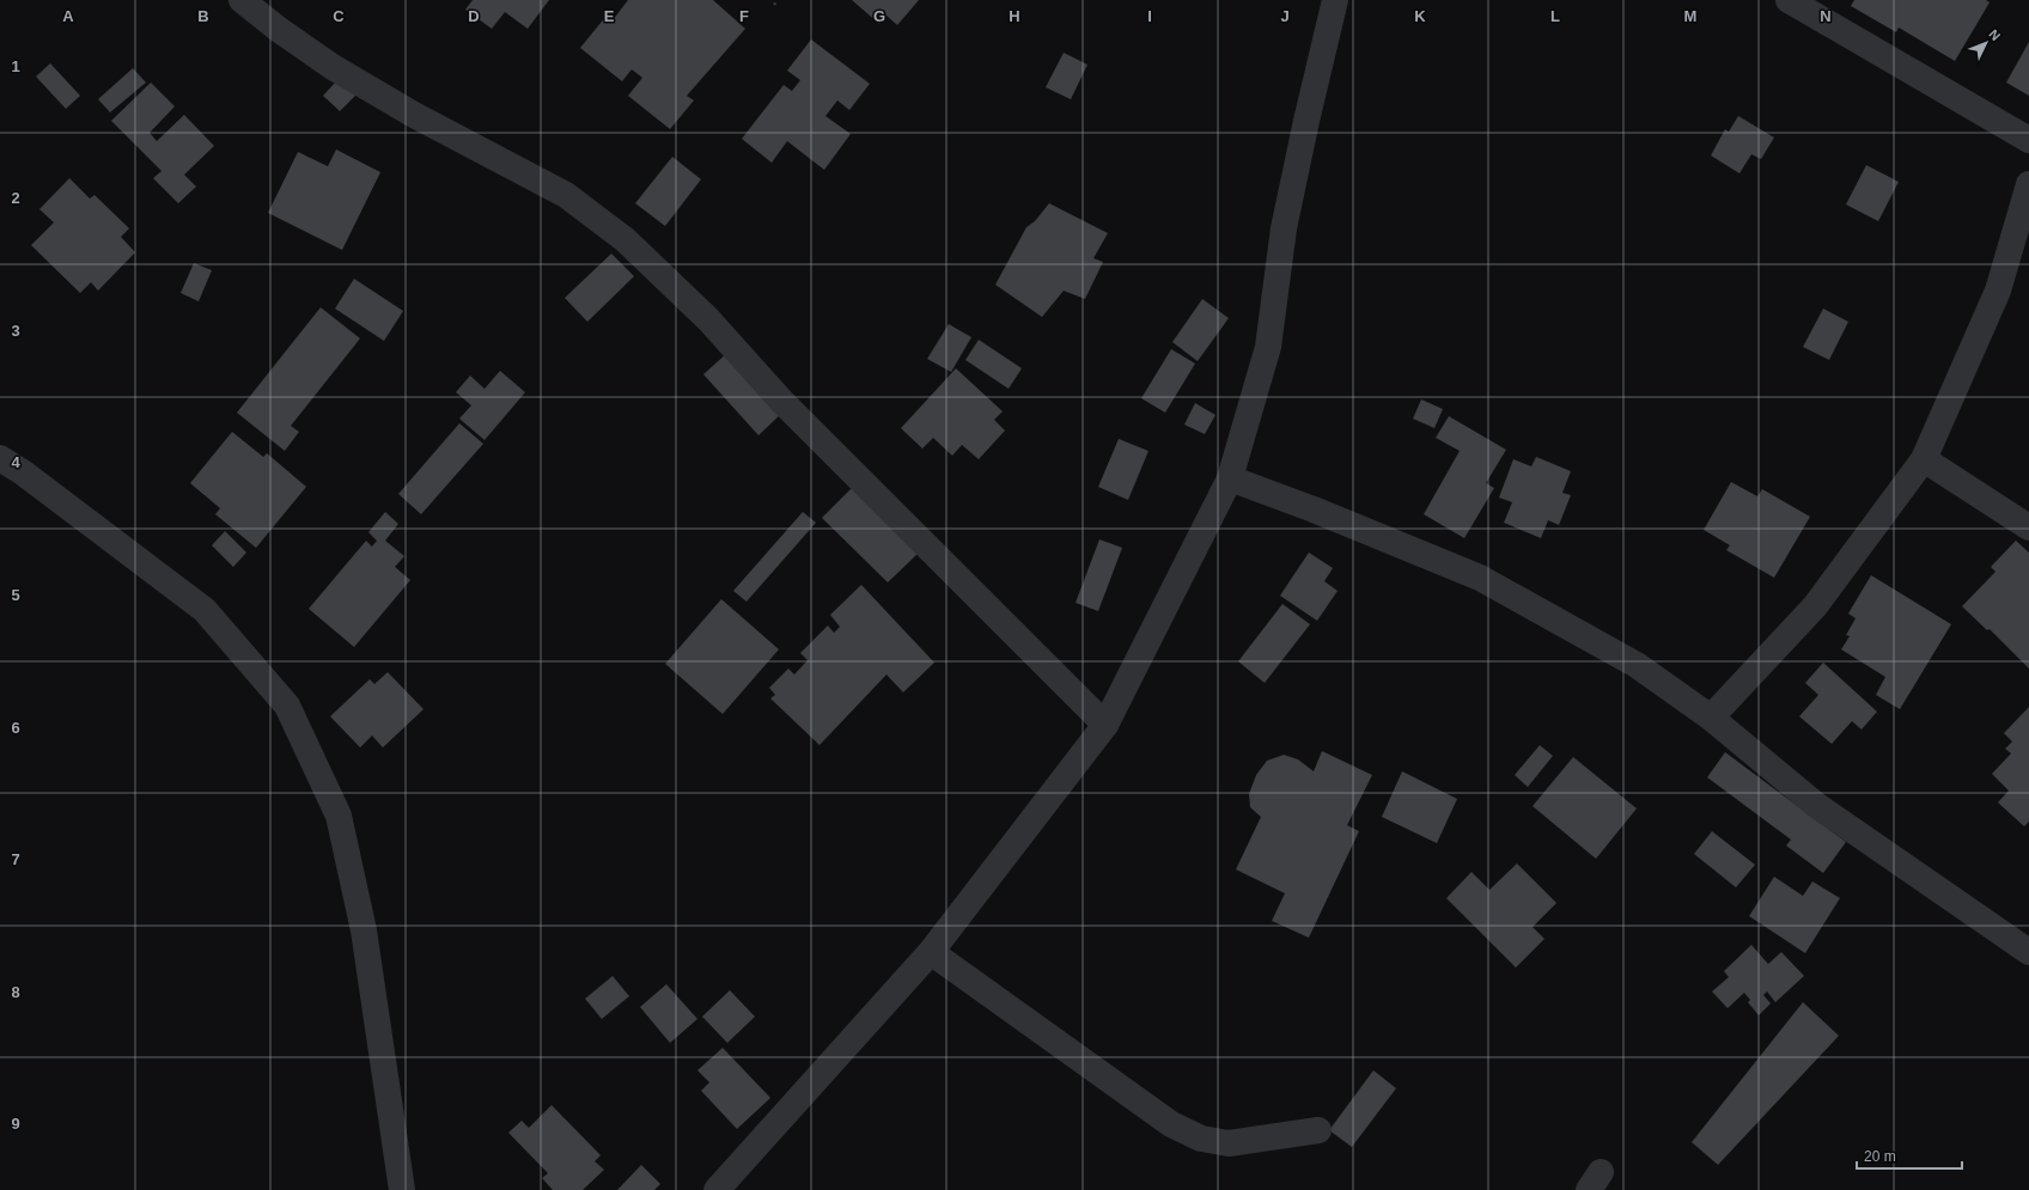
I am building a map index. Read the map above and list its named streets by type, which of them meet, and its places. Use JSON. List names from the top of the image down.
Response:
{
  "scale_bar": "20 m",
  "north": "top right",
  "grid": {
    "columns": [
      "A",
      "B",
      "C",
      "D",
      "E",
      "F",
      "G",
      "H",
      "I",
      "J",
      "K",
      "L",
      "M",
      "N"
    ],
    "rows": [
      "1",
      "2",
      "3",
      "4",
      "5",
      "6",
      "7",
      "8",
      "9"
    ]
  }
}
